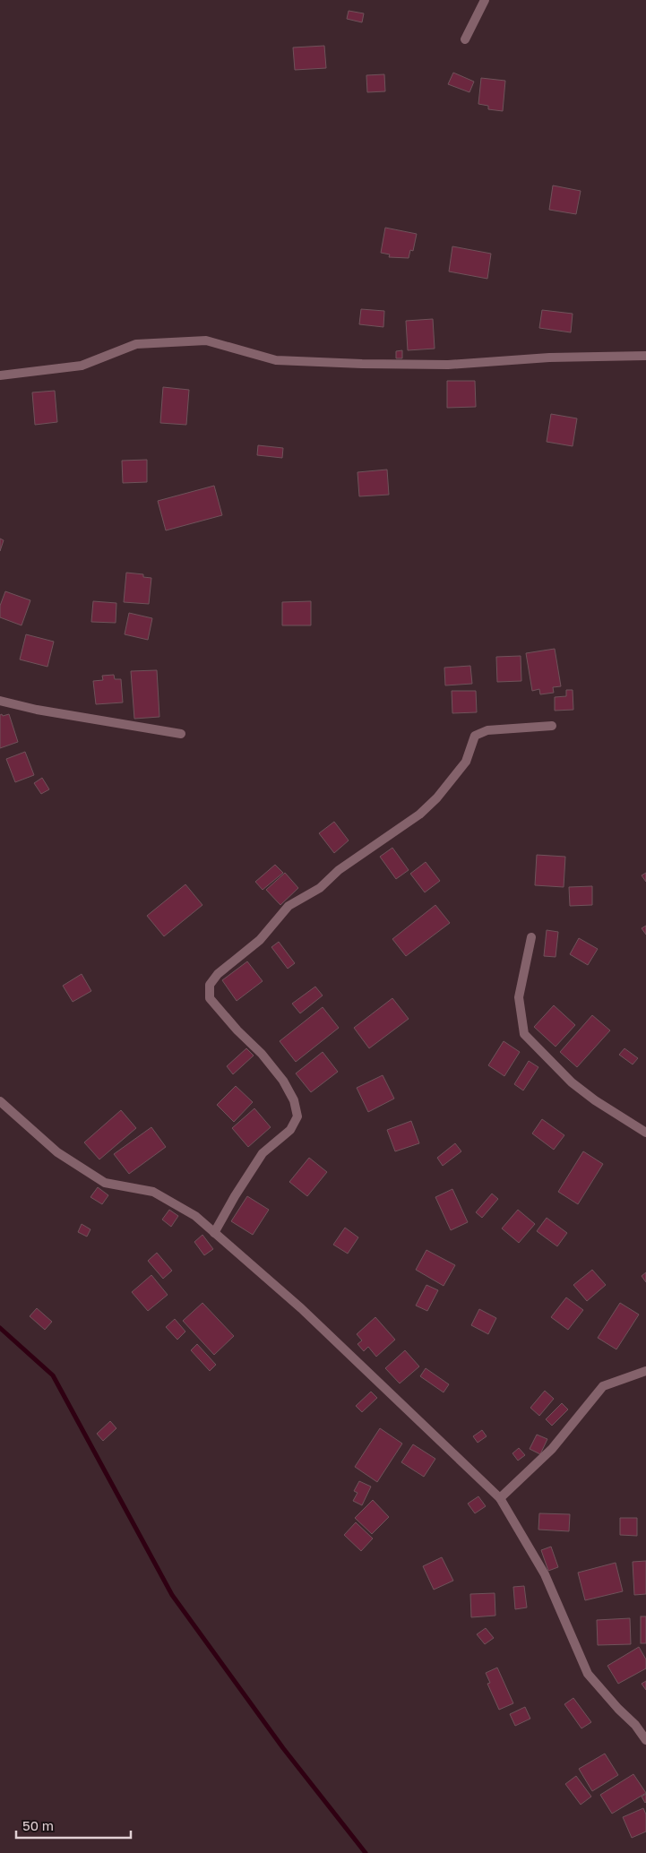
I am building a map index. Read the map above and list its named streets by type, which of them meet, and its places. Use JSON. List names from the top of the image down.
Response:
{
  "scale_bar": "50 m"
}
